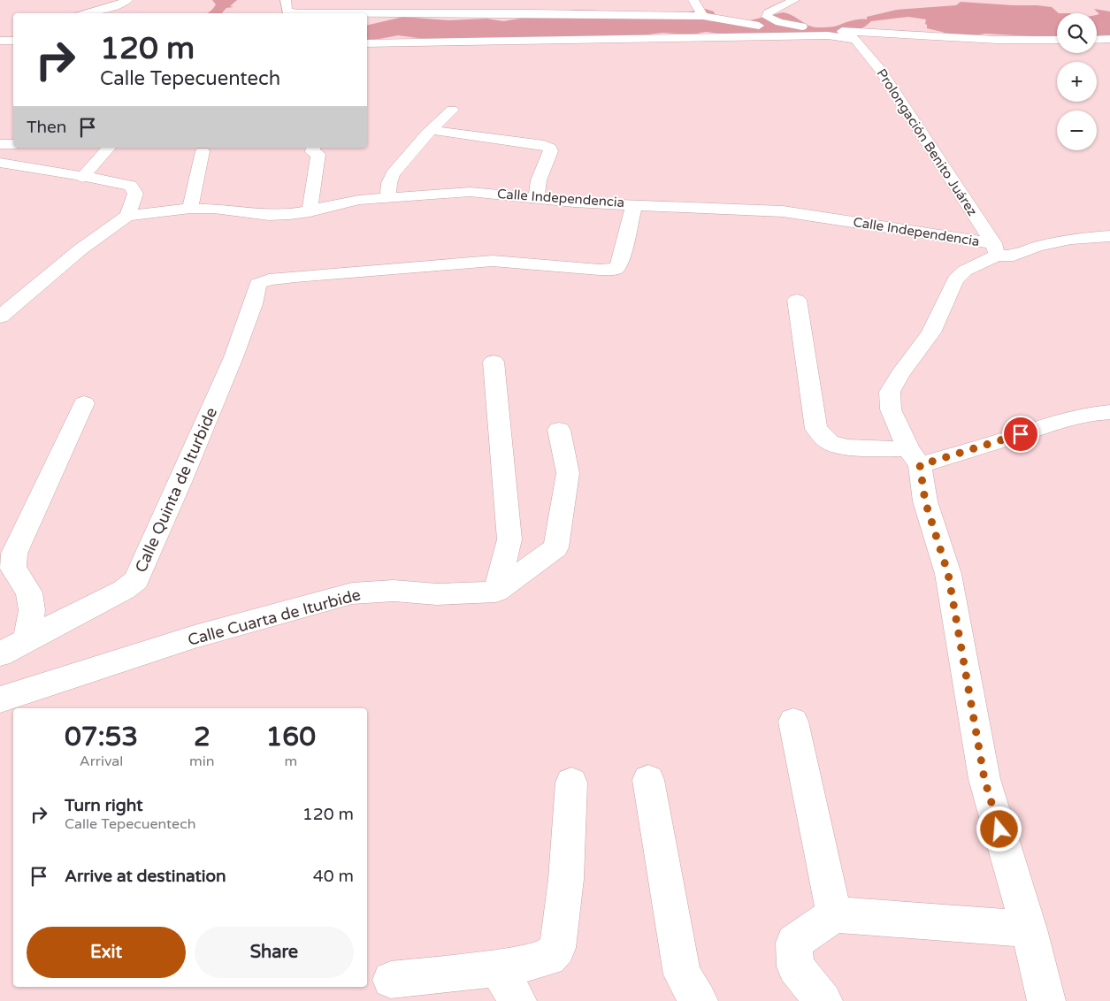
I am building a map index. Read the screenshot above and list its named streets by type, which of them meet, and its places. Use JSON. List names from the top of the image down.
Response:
{
  "streets": {
    "street": [
      "Prolongación Benito Juárez",
      "Calle Independencia",
      "Calle Quinta de Iturbide",
      "Calle Cuarta de Iturbide"
    ]
  },
  "crossings": [
    ["Prolongación Benito Juárez", "Calle Independencia"],
    ["Calle Independencia", "Calle Quinta de Iturbide"]
  ],
  "page": {
    "map_buttons": ["+", "−"],
    "turn": ["120 m", "Calle Tepecuentech"],
    "then": "Then",
    "eta": [
      "07:53",
      "Arrival",
      "2",
      "min",
      "160",
      "m"
    ],
    "list": [
      {
        "name": "Turn right",
        "note": "Calle Tepecuentech",
        "value": "120 m"
      },
      {
        "name": "Arrive at destination",
        "value": "40 m"
      }
    ],
    "buttons": ["Exit", "Share"]
  }
}
